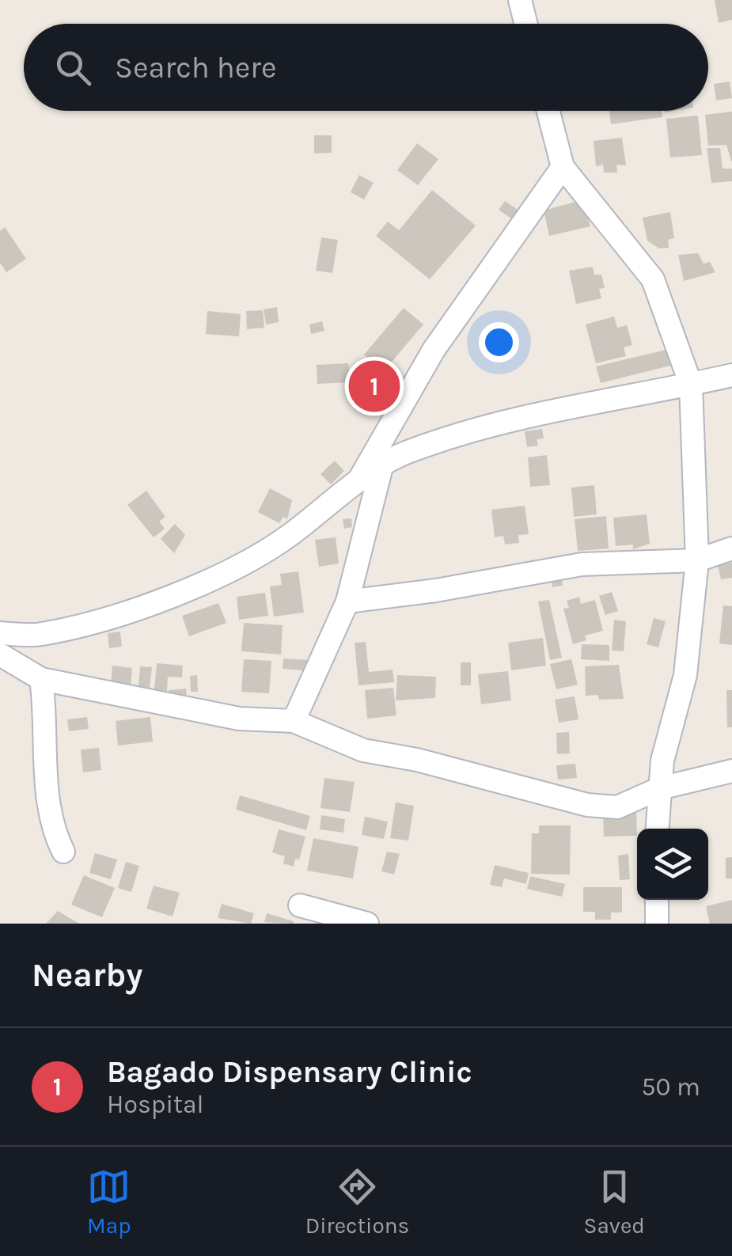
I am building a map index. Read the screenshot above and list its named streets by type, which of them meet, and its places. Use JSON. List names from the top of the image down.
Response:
{
  "page": {
    "search": "Search here",
    "pins": "1",
    "heading": "Nearby",
    "list": [
      {
        "mark": "1",
        "name": "Bagado Dispensary Clinic",
        "note": "Hospital",
        "value": "50 m"
      }
    ],
    "nav": ["Map", "Directions", "Saved"]
  }
}
